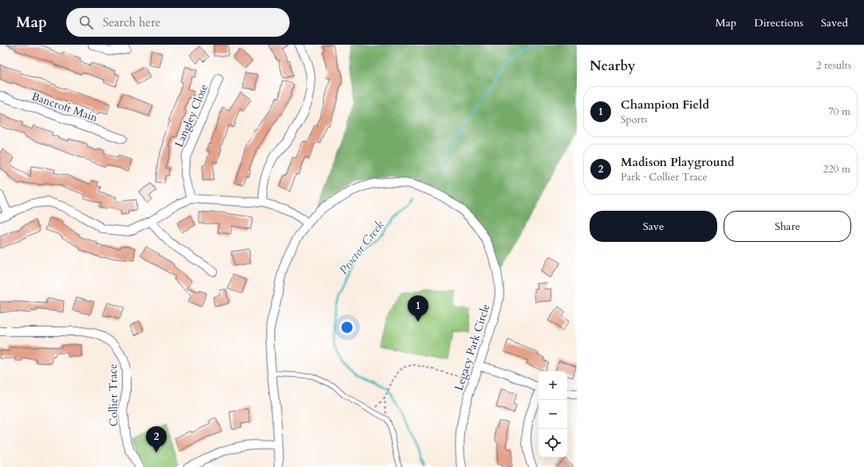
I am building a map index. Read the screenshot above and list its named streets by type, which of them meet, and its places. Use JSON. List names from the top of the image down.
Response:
{
  "streets": {
    "street": [
      "Bancroft Main",
      "Langley Close",
      "Legacy Park Circle",
      "Collier Trace"
    ]
  },
  "water": ["Proctor Creek"],
  "page": {
    "header": "Map",
    "search": "Search here",
    "nav": ["Map", "Directions", "Saved"],
    "heading": ["Nearby", "2 results"],
    "list": [
      {
        "mark": "1",
        "name": "Champion Field",
        "note": "Sports",
        "value": "70 m"
      },
      {
        "mark": "2",
        "name": "Madison Playground",
        "note": "Park · Collier Trace",
        "value": "220 m"
      }
    ],
    "buttons": ["Save", "Share"],
    "pins": ["1", "2"],
    "map_buttons": ["+", "−"]
  }
}
